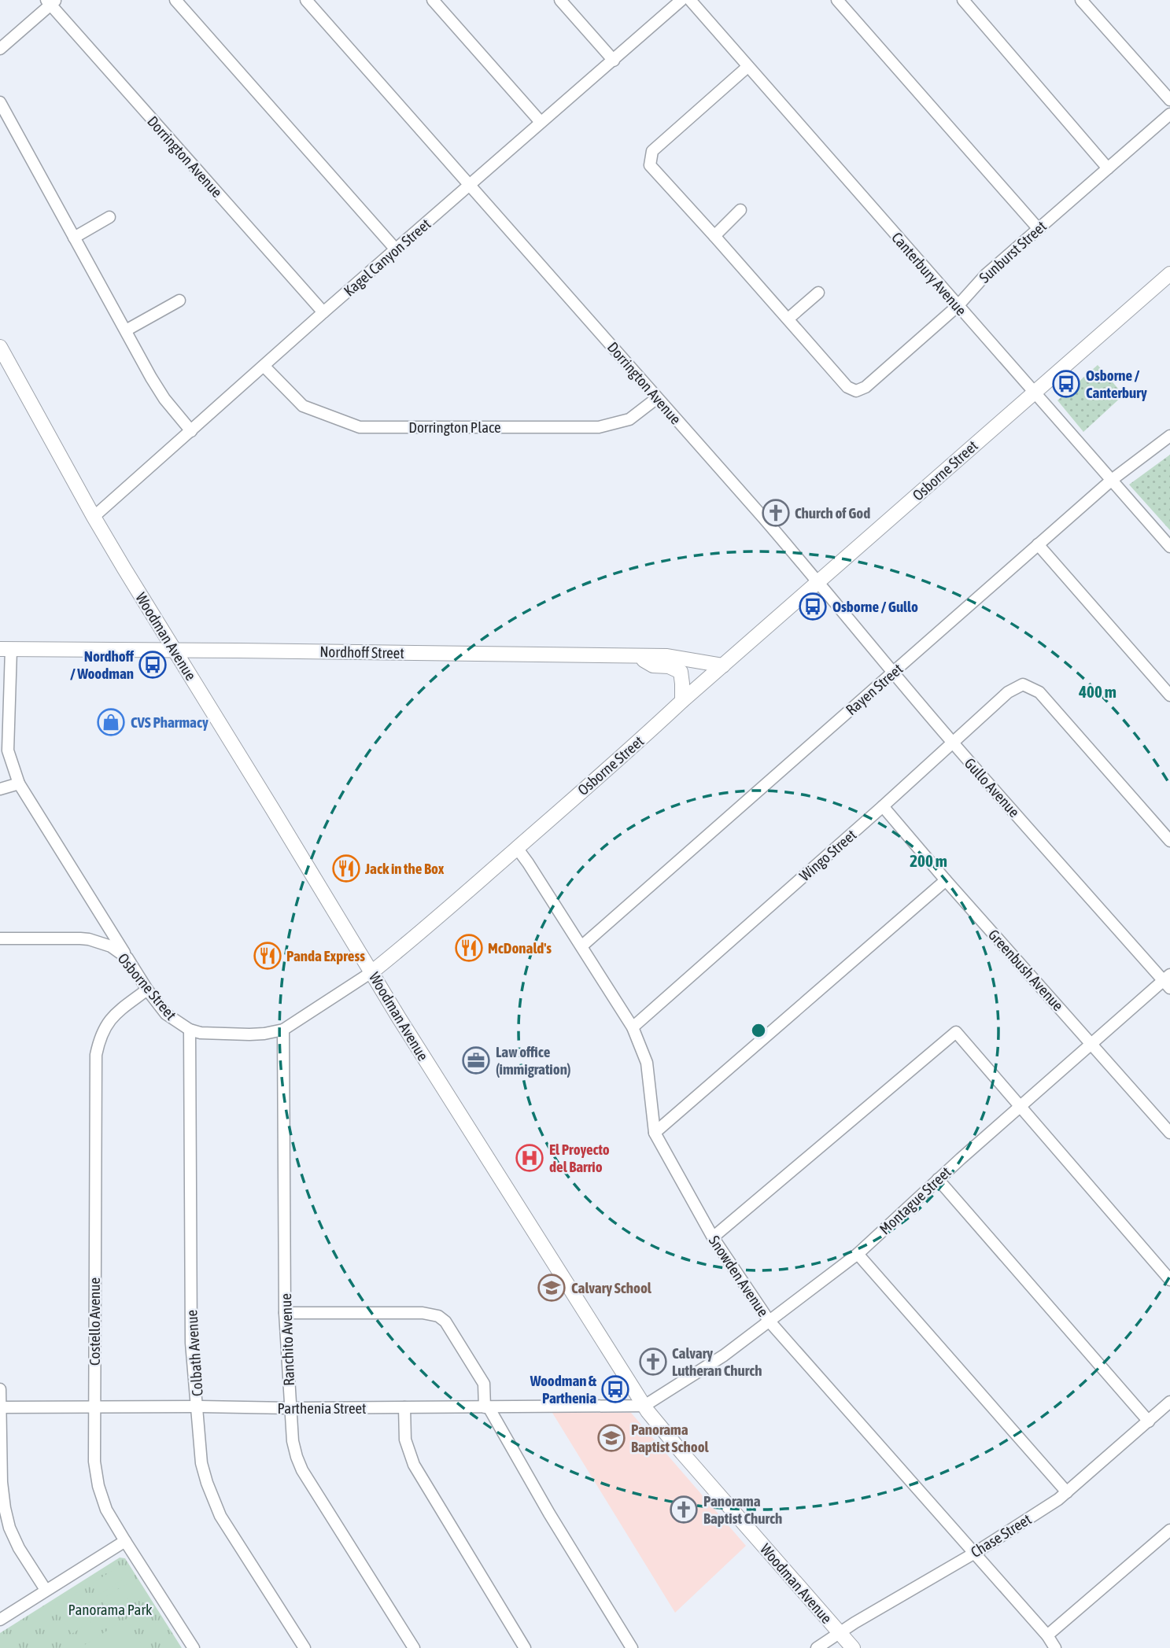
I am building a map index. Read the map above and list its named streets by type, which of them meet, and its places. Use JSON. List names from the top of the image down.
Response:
{
  "streets": {
    "main road": ["Osborne Street", "Woodman Avenue", "Nordhoff Street"],
    "street": [
      "Dorrington Avenue",
      "Sunburst Street",
      "Kagel Canyon Street",
      "Canterbury Avenue",
      "Dorrington Place",
      "Rayen Street",
      "Gullo Avenue",
      "Wingo Street",
      "Greenbush Avenue",
      "Montague Street",
      "Snowden Avenue",
      "Costello Avenue",
      "Ranchito Avenue",
      "Colbath Avenue",
      "Parthenia Street",
      "Chase Street"
    ]
  },
  "crossings": [
    ["Dorrington Avenue", "Kagel Canyon Street"],
    ["Dorrington Avenue", "Dorrington Place"],
    ["Dorrington Avenue", "Osborne Street"],
    ["Dorrington Avenue", "Gullo Avenue"],
    ["Sunburst Street", "Canterbury Avenue"],
    ["Kagel Canyon Street", "Dorrington Place"],
    ["Kagel Canyon Street", "Woodman Avenue"],
    ["Canterbury Avenue", "Osborne Street"],
    ["Canterbury Avenue", "Rayen Street"],
    ["Osborne Street", "Woodman Avenue"],
    ["Osborne Street", "Nordhoff Street"],
    ["Osborne Street", "Gullo Avenue"],
    ["Osborne Street", "Snowden Avenue"],
    ["Osborne Street", "Costello Avenue"],
    ["Osborne Street", "Ranchito Avenue"],
    ["Osborne Street", "Colbath Avenue"],
    ["Woodman Avenue", "Nordhoff Street"],
    ["Woodman Avenue", "Montague Street"],
    ["Woodman Avenue", "Parthenia Street"],
    ["Woodman Avenue", "Chase Street"],
    ["Rayen Street", "Gullo Avenue"],
    ["Rayen Street", "Snowden Avenue"],
    ["Gullo Avenue", "Wingo Street"],
    ["Gullo Avenue", "Montague Street"],
    ["Wingo Street", "Greenbush Avenue"],
    ["Wingo Street", "Snowden Avenue"],
    ["Greenbush Avenue", "Montague Street"],
    ["Montague Street", "Snowden Avenue"],
    ["Montague Street", "Parthenia Street"],
    ["Snowden Avenue", "Chase Street"],
    ["Costello Avenue", "Parthenia Street"],
    ["Ranchito Avenue", "Parthenia Street"],
    ["Colbath Avenue", "Parthenia Street"]
  ],
  "parks": ["Panorama Park"],
  "places": {
    "bus stop": [
      "Osborne / Canterbury",
      "Osborne / Gullo",
      "Nordhoff / Woodman",
      "Woodman & Parthenia"
    ],
    "church": ["Church of God", "Calvary Lutheran Church", "Panorama Baptist Church"],
    "shop": ["CVS Pharmacy"],
    "restaurant": ["Jack in the Box", "McDonald's", "Panda Express"],
    "office": ["Law office (immigration)"],
    "hospital": ["El Proyecto del Barrio"],
    "school or university": ["Calvary School", "Panorama Baptist School"]
  },
  "rings": ["400 m", "200 m"]
}
